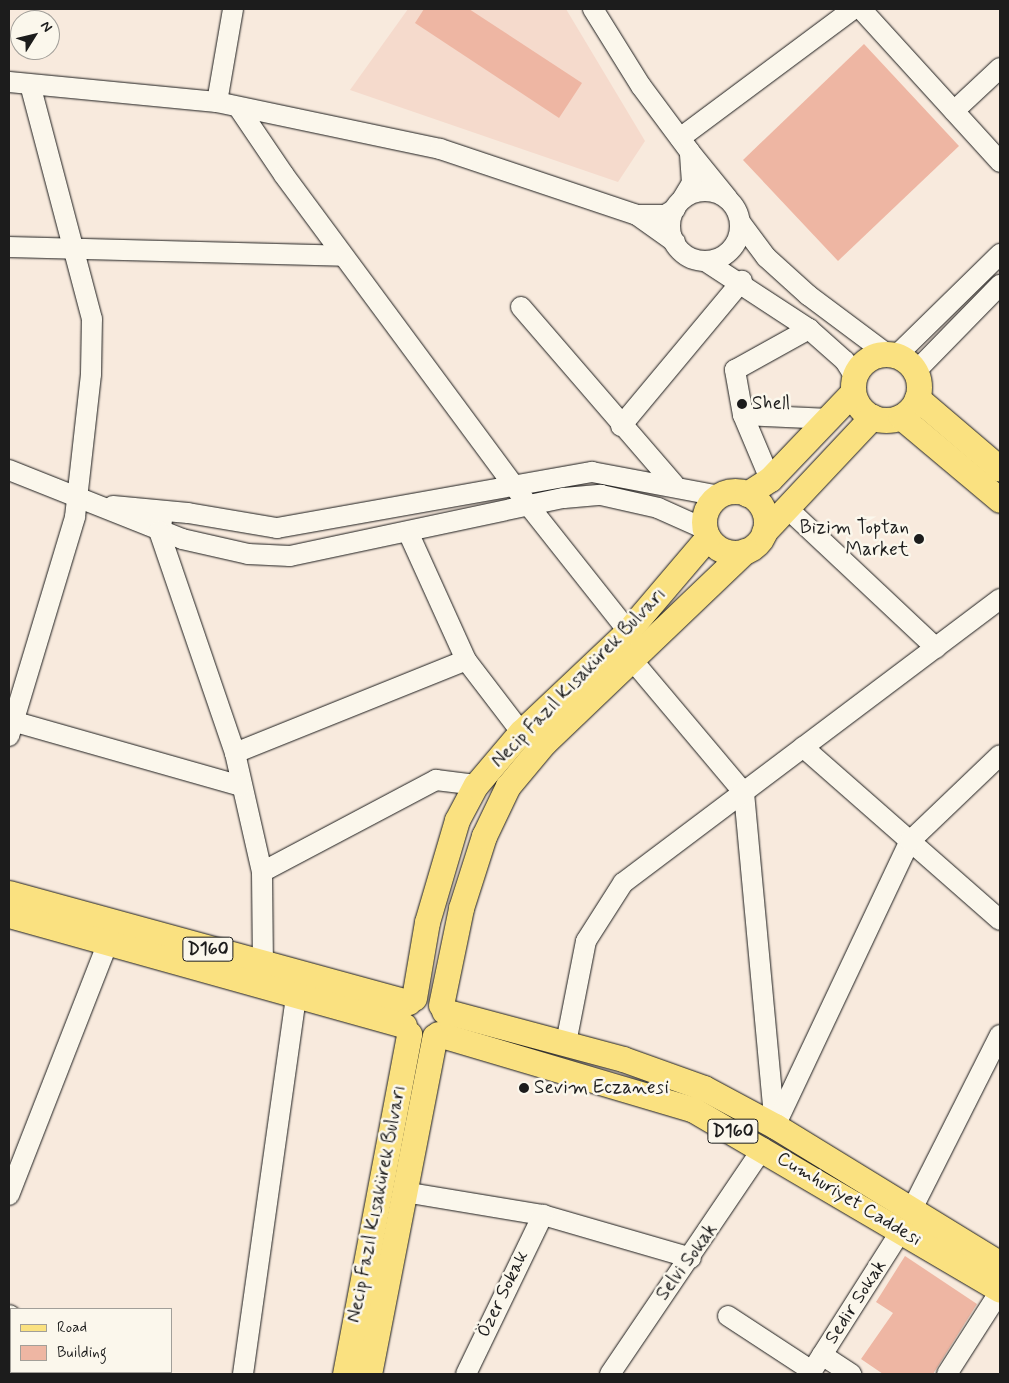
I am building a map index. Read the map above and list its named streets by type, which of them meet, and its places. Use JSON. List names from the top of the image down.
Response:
{
  "streets": {
    "main road": ["Necip Fazıl Kısakürek Bulvarı", "D160", "Cumhuriyet Caddesi"],
    "street": ["Selvi Sokak", "Özer Sokak", "Sedir Sokak"]
  },
  "crossings": [
    ["Necip Fazıl Kısakürek Bulvarı", "D160"],
    ["Necip Fazıl Kısakürek Bulvarı", "Cumhuriyet Caddesi"],
    ["Cumhuriyet Caddesi", "Selvi Sokak"],
    ["Cumhuriyet Caddesi", "Sedir Sokak"]
  ],
  "places": ["Shell", "Bizim Toptan Market", "Sevim Eczanesi"],
  "legend": ["Road", "Building"],
  "north": "top right"
}
